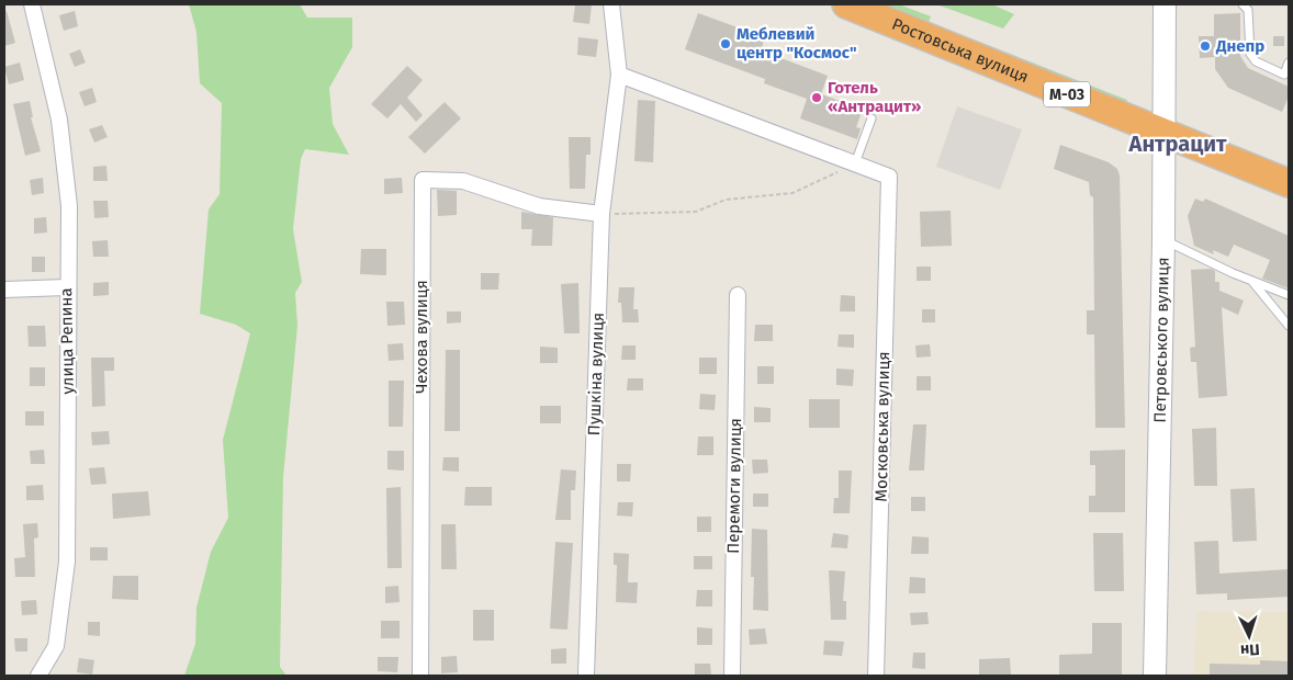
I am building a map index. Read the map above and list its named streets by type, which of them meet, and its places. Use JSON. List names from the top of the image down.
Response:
{
  "streets": {
    "highway": ["Ростовська вулиця", "М-03"],
    "main road": ["Петровського вулиця"],
    "street": [
      "Чехова вулиця",
      "улица Репина",
      "Пушкіна вулиця",
      "Московська вулиця",
      "Перемоги вулиця"
    ]
  },
  "crossings": [
    ["Ростовська вулиця", "Петровського вулиця"],
    ["Чехова вулиця", "Пушкіна вулиця"]
  ],
  "districts": ["Антрацит"],
  "places": ["Меблевий центр \"Космос\"", "Днепр", "Готель «Антрацит»"],
  "north": "bottom"
}
